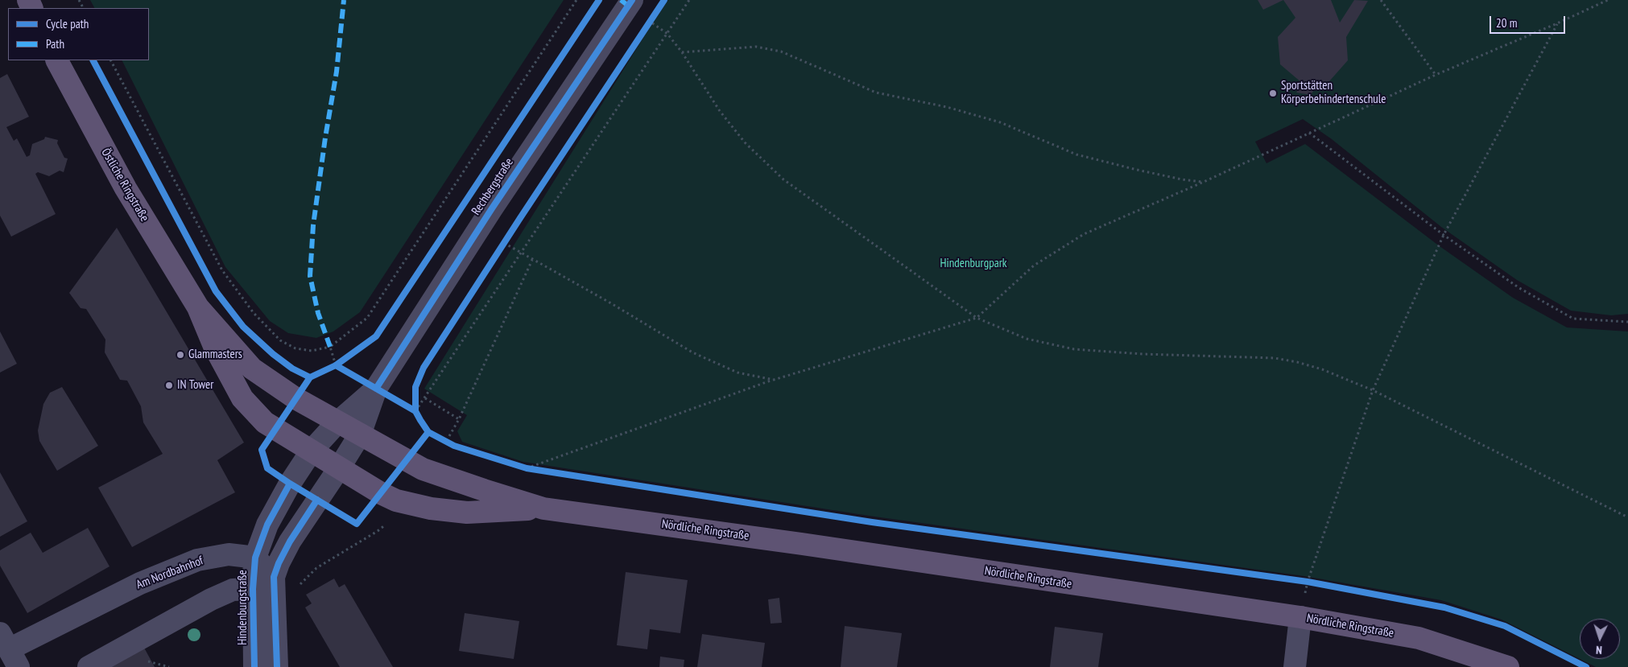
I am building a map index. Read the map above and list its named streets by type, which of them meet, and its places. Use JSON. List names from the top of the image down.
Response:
{
  "streets": {
    "main road": ["Östliche Ringstraße", "Nördliche Ringstraße"],
    "street": ["Rechbergstraße", "Am Nordbahnhof", "Hindenburgstraße"]
  },
  "crossings": [
    ["Östliche Ringstraße", "Rechbergstraße"],
    ["Östliche Ringstraße", "Nördliche Ringstraße"],
    ["Östliche Ringstraße", "Hindenburgstraße"],
    ["Rechbergstraße", "Nördliche Ringstraße"],
    ["Rechbergstraße", "Hindenburgstraße"],
    ["Am Nordbahnhof", "Hindenburgstraße"]
  ],
  "parks": ["Hindenburgpark"],
  "places": ["Sportstätten Körperbehindertenschule", "Glammasters", "IN Tower"],
  "legend": ["Cycle path", "Path"],
  "scale_bar": "20 m",
  "north": "bottom"
}
